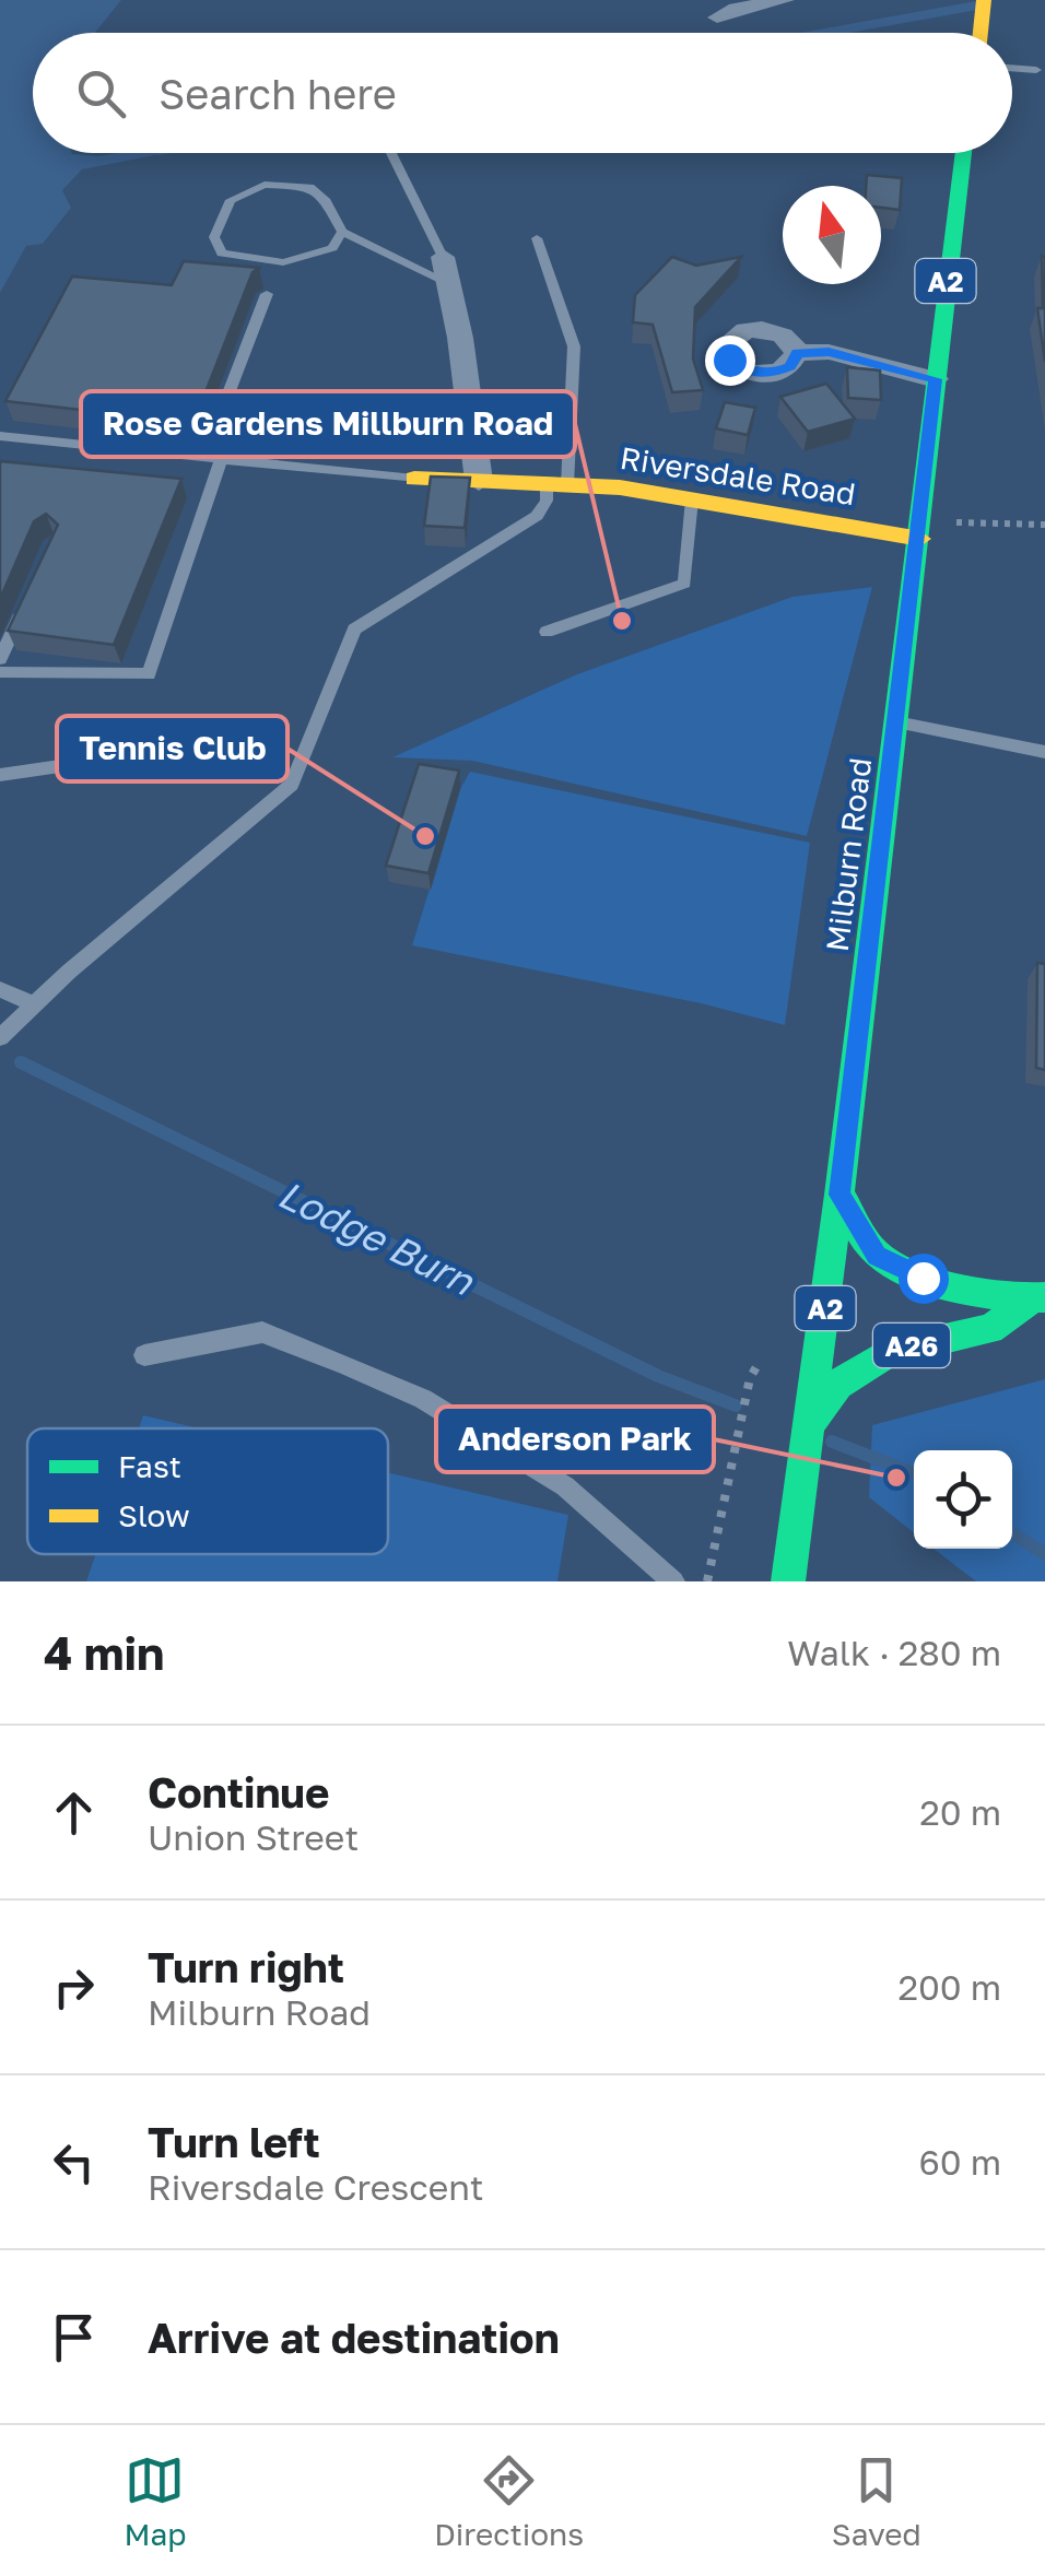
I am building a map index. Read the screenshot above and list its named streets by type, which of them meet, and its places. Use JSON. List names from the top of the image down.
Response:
{
  "streets": {
    "main road": [
      "A2",
      "Riversdale Road",
      "Milburn Road",
      "A26"
    ]
  },
  "crossings": [
    ["Riversdale Road", "Milburn Road"],
    ["Milburn Road", "A26"]
  ],
  "water": ["Lodge Burn"],
  "places": ["Rose Gardens Millburn Road", "Tennis Club", "Anderson Park"],
  "legend": ["Fast", "Slow"],
  "north": "top",
  "page": {
    "search": "Search here",
    "heading": ["4 min", "Walk · 280 m"],
    "list": [
      ["Continue", "Union Street", "20 m"],
      ["Turn right", "Milburn Road", "200 m"],
      ["Turn left", "Riversdale Crescent", "60 m"],
      "Arrive at destination"
    ],
    "nav": ["Map", "Directions", "Saved"]
  }
}
